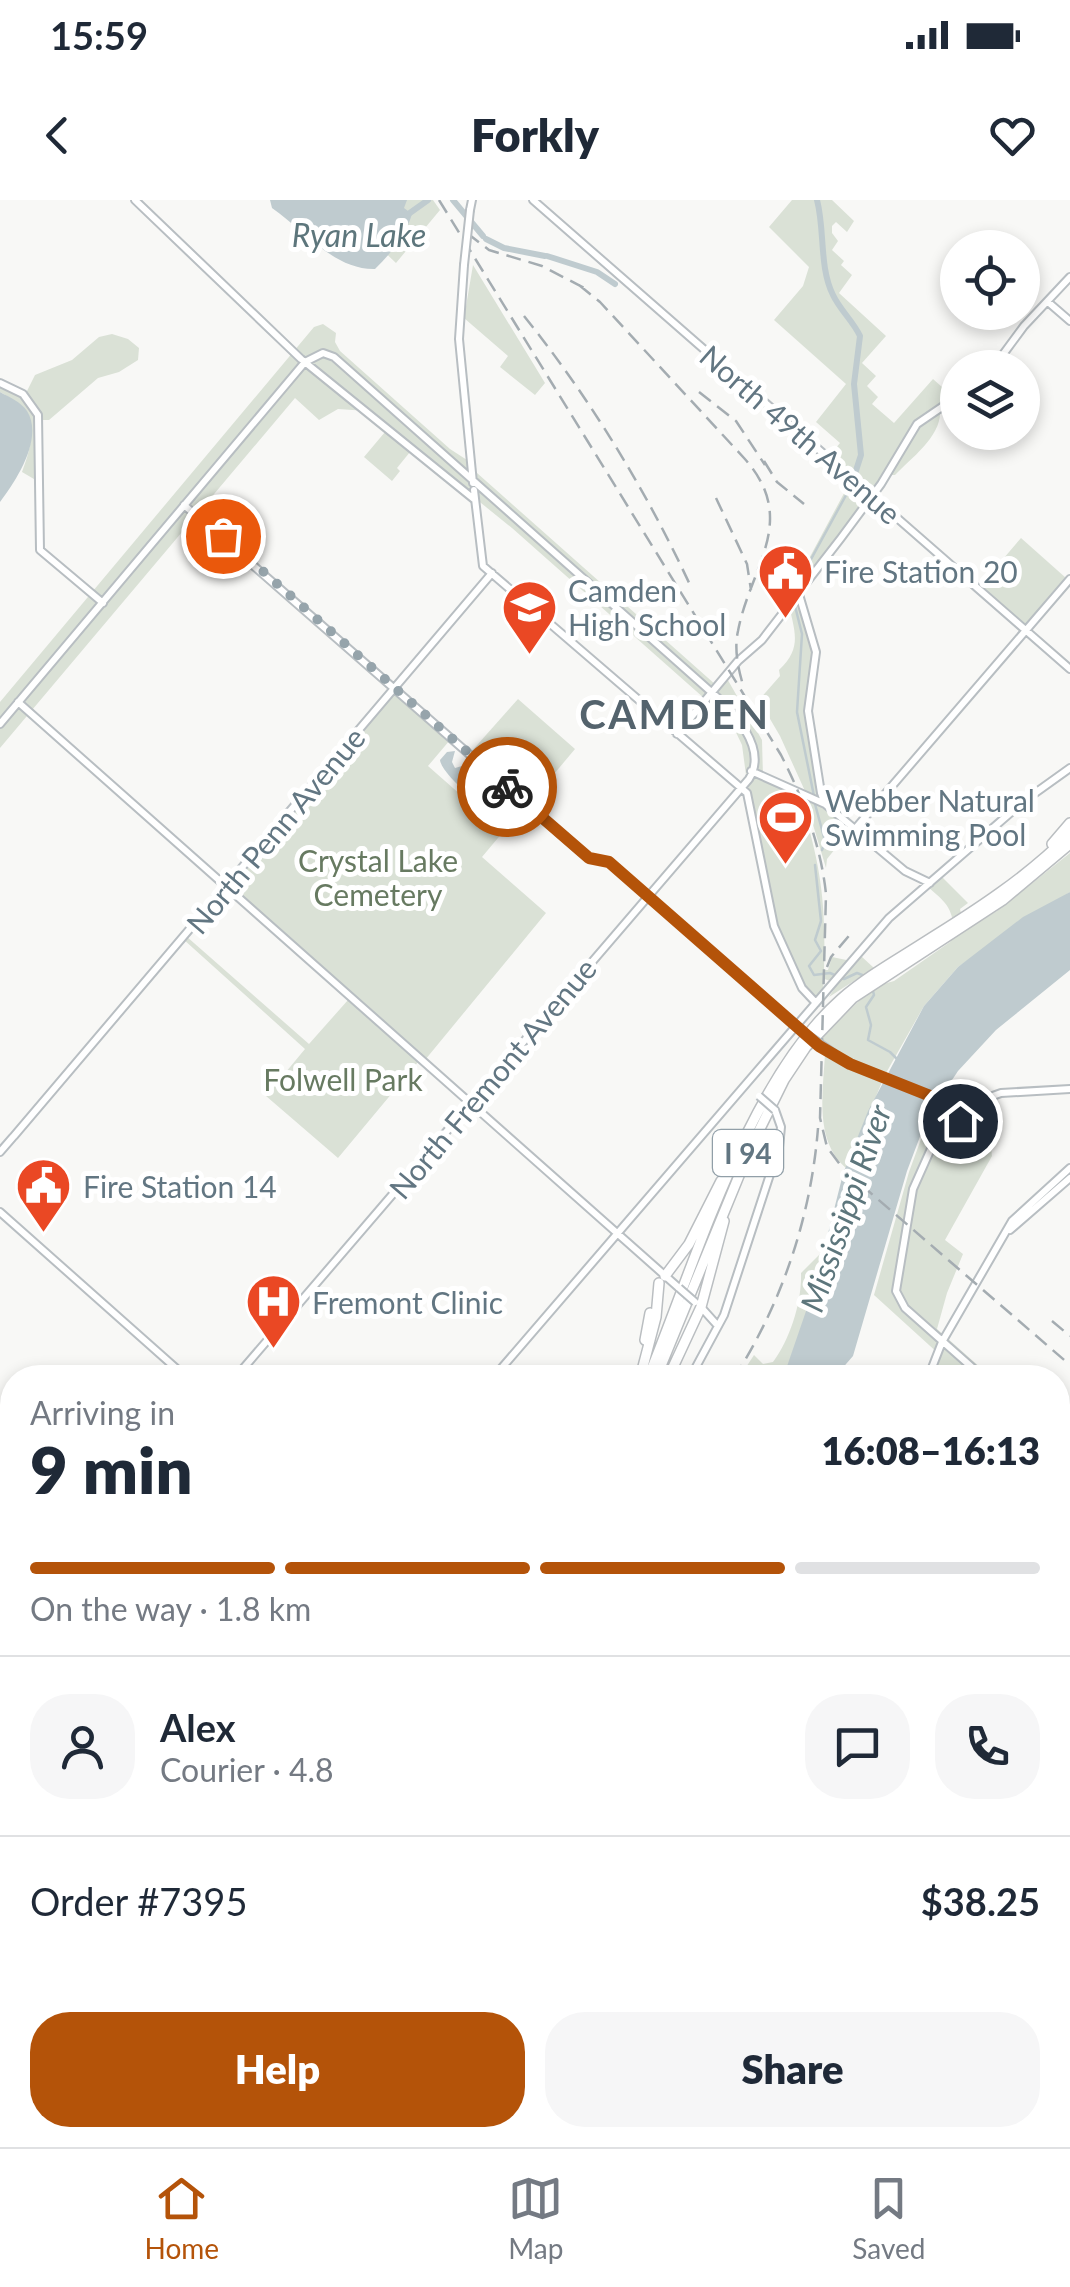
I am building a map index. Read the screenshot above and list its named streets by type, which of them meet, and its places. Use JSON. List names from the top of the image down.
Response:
{
  "streets": {
    "highway": ["I 94"],
    "street": ["North 49th Avenue", "North Penn Avenue", "North Fremont Avenue"]
  },
  "districts": ["CAMDEN"],
  "water": ["Ryan Lake", "Mississippi River"],
  "parks": ["Crystal Lake Cemetery", "Folwell Park"],
  "places": {
    "public building": ["Fire Station 20", "Fire Station 14"],
    "school or university": ["Camden High School"],
    "sports": ["Webber Natural Swimming Pool"],
    "hospital": ["Fremont Clinic"]
  },
  "page": {
    "status": "15:59",
    "header": "Forkly",
    "heading": ["9 min", "Arriving in", "16:08–16:13"],
    "panel": [
      "Alex",
      "Courier · 4.8",
      "Order #7395",
      "$38.25"
    ],
    "bar": "On the way · 1.8 km",
    "buttons": ["Help", "Share"],
    "tabs": ["Home", "Map", "Saved"]
  }
}
